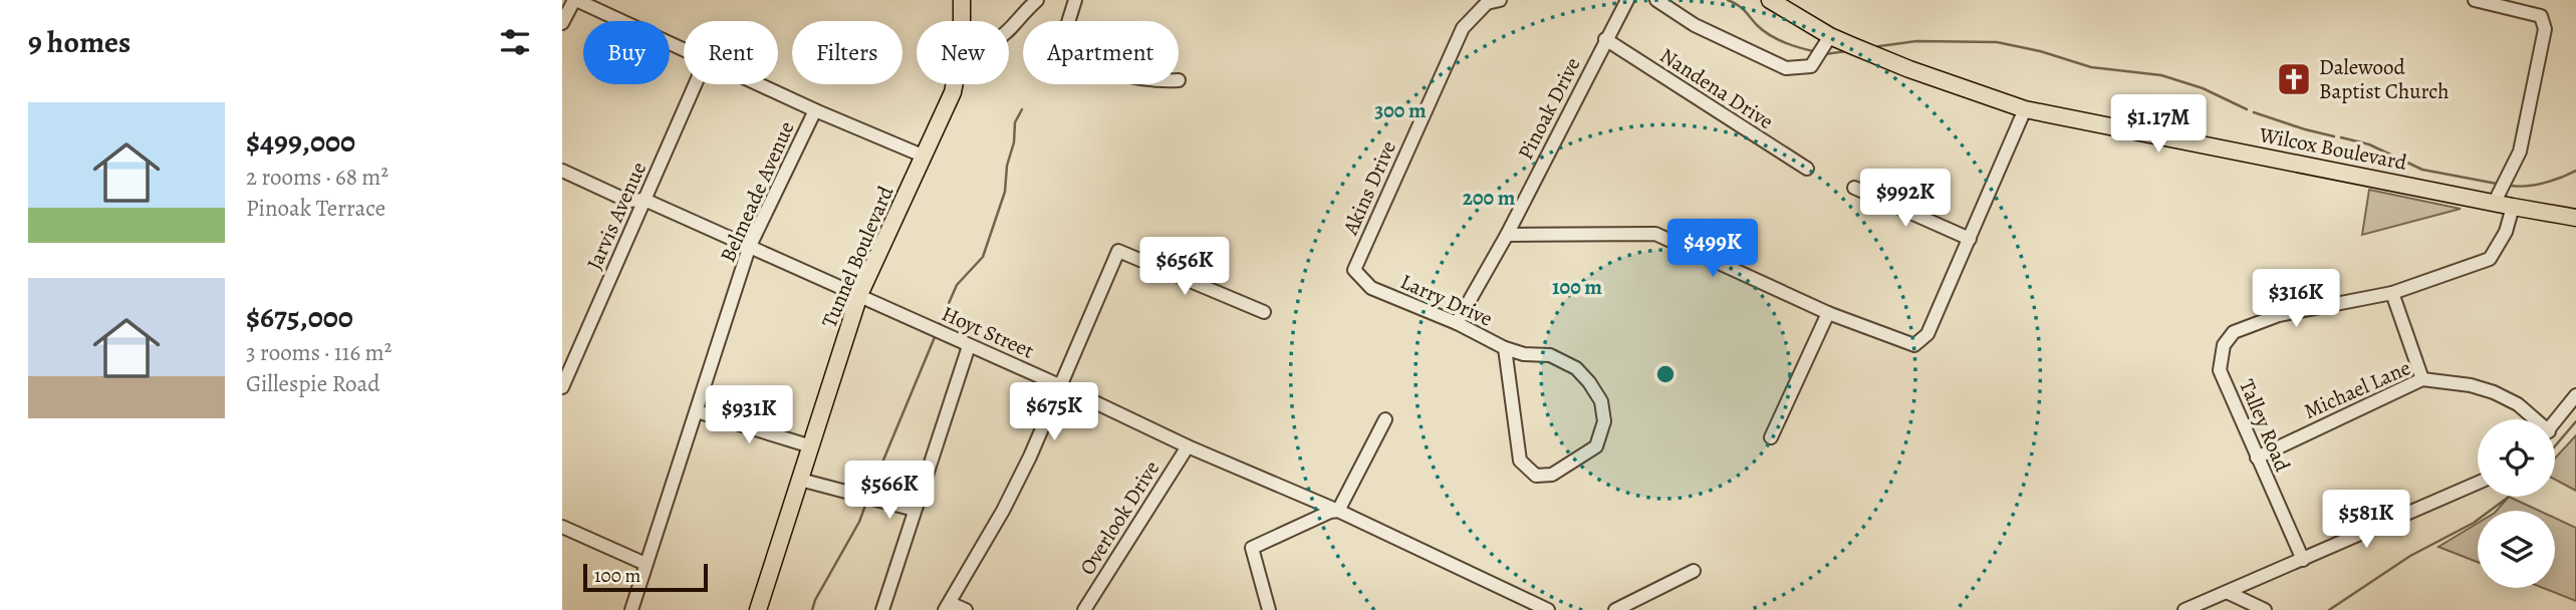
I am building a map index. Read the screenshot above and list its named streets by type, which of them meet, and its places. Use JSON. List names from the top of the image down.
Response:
{
  "streets": {
    "main road": ["Wilcox Boulevard", "Tunnel Boulevard"],
    "street": [
      "Nandena Drive",
      "Pinoak Drive",
      "Akins Drive",
      "Belmeade Avenue",
      "Jarvis Avenue",
      "Larry Drive",
      "Hoyt Street",
      "Michael Lane",
      "Talley Road",
      "Overlook Drive"
    ]
  },
  "crossings": [
    ["Nandena Drive", "Pinoak Drive"],
    ["Pinoak Drive", "Larry Drive"],
    ["Wilcox Boulevard", "Talley Road"],
    ["Akins Drive", "Larry Drive"],
    ["Belmeade Avenue", "Hoyt Street"],
    ["Jarvis Avenue", "Hoyt Street"],
    ["Tunnel Boulevard", "Hoyt Street"],
    ["Hoyt Street", "Overlook Drive"],
    ["Michael Lane", "Talley Road"]
  ],
  "places": {
    "church": ["Dalewood Baptist Church"]
  },
  "scale_bar": "100 m",
  "page": {
    "heading": "9 homes",
    "chip": [
      "Buy",
      "Rent",
      "Filters",
      "New",
      "Apartment"
    ],
    "list": [
      {
        "name": "$499,000",
        "note": "2 rooms · 68 m² · Pinoak Terrace"
      },
      {
        "name": "$675,000",
        "note": "3 rooms · 116 m² · Gillespie Road"
      }
    ],
    "price": [
      "$1.17M",
      "$992K",
      "$499K",
      "$656K",
      "$316K",
      "$675K",
      "$931K",
      "$566K",
      "$581K"
    ],
    "scale": "100 m"
  },
  "rings": ["300 m", "200 m", "100 m"]
}
